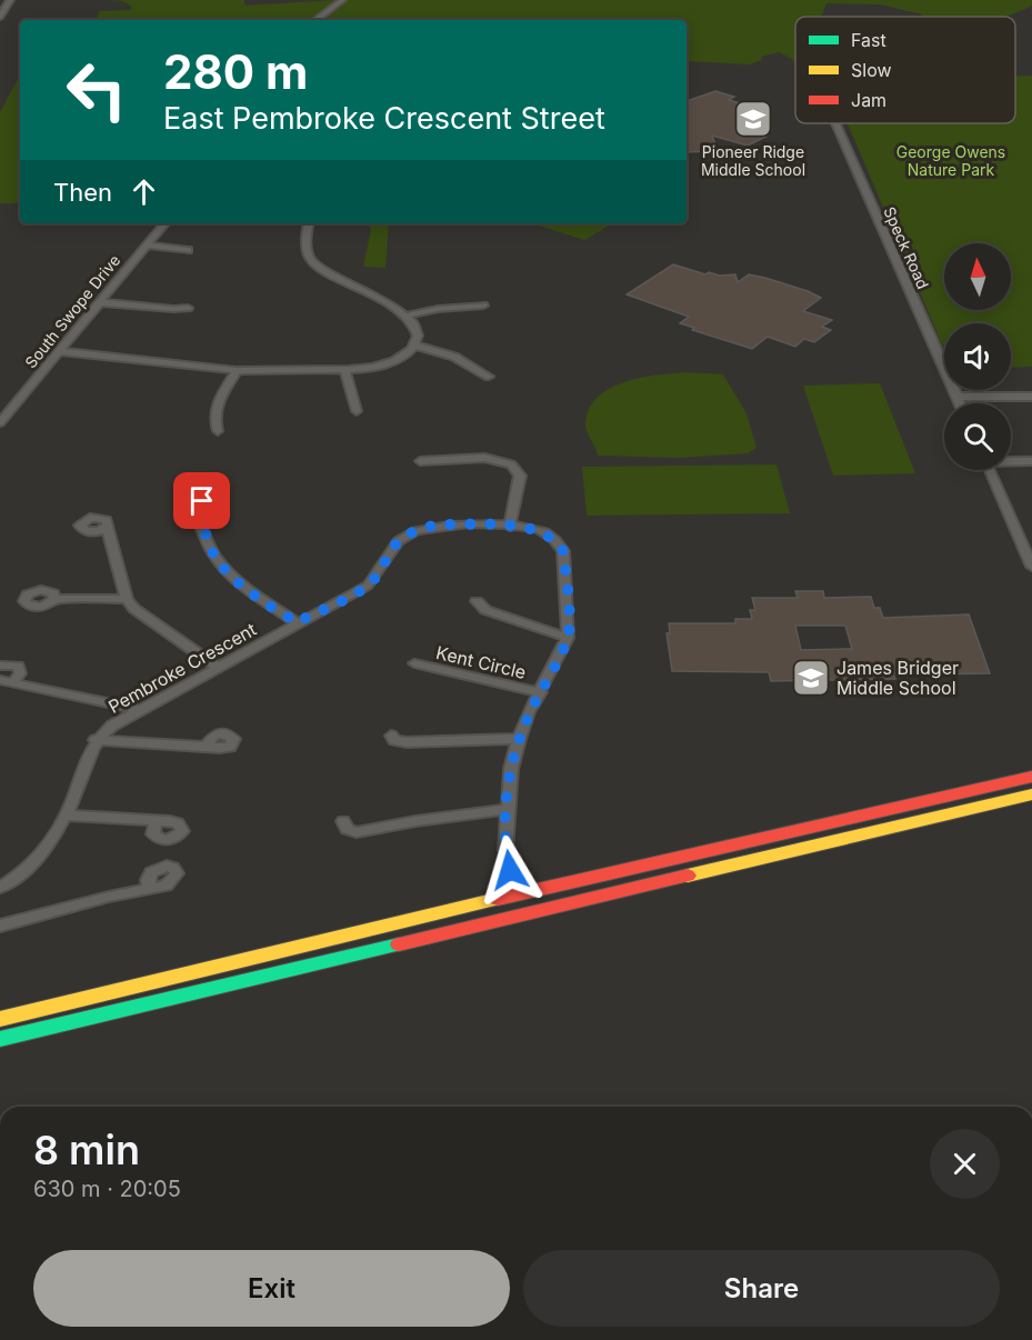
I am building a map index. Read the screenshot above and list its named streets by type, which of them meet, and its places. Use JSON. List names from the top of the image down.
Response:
{
  "streets": {
    "street": [
      "Speck Road",
      "South Swope Drive",
      "Kent Circle",
      "Pembroke Crescent"
    ]
  },
  "parks": ["George Owens Nature Park"],
  "places": {
    "school or university": ["Pioneer Ridge Middle School", "James Bridger Middle School"]
  },
  "legend": ["Fast", "Slow", "Jam"],
  "north": "top",
  "page": {
    "turn": ["280 m", "East Pembroke Crescent Street"],
    "then": "Then",
    "heading": ["8 min", "630 m · 20:05"],
    "buttons": ["Exit", "Share"]
  }
}
